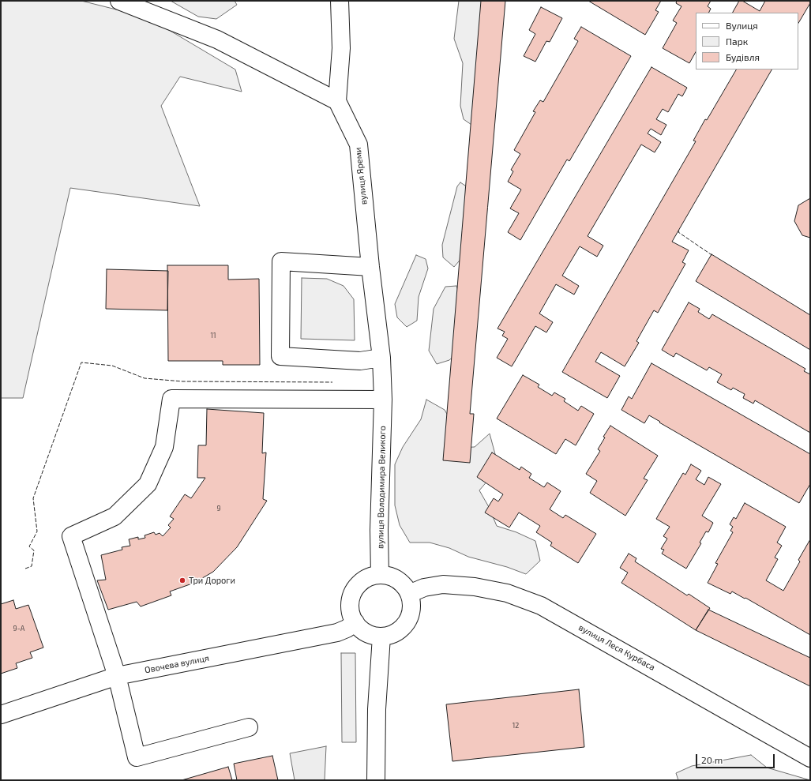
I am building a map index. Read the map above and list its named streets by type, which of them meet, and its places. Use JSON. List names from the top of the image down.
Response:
{
  "streets": {
    "street": [
      "вулиця Яреми",
      "вулиця Володимира Великого",
      "вулиця Леся Курбаса",
      "Овочева вулиця"
    ]
  },
  "crossings": [
    ["вулиця Яреми", "вулиця Володимира Великого"],
    ["вулиця Володимира Великого", "вулиця Леся Курбаса"],
    ["вулиця Володимира Великого", "Овочева вулиця"],
    ["вулиця Леся Курбаса", "Овочева вулиця"]
  ],
  "places": ["Три Дороги"],
  "house_numbers": [
    "11",
    "9",
    "9-А",
    "12"
  ],
  "legend": ["Вулиця", "Парк", "Будівля"],
  "scale_bar": "20 m"
}
